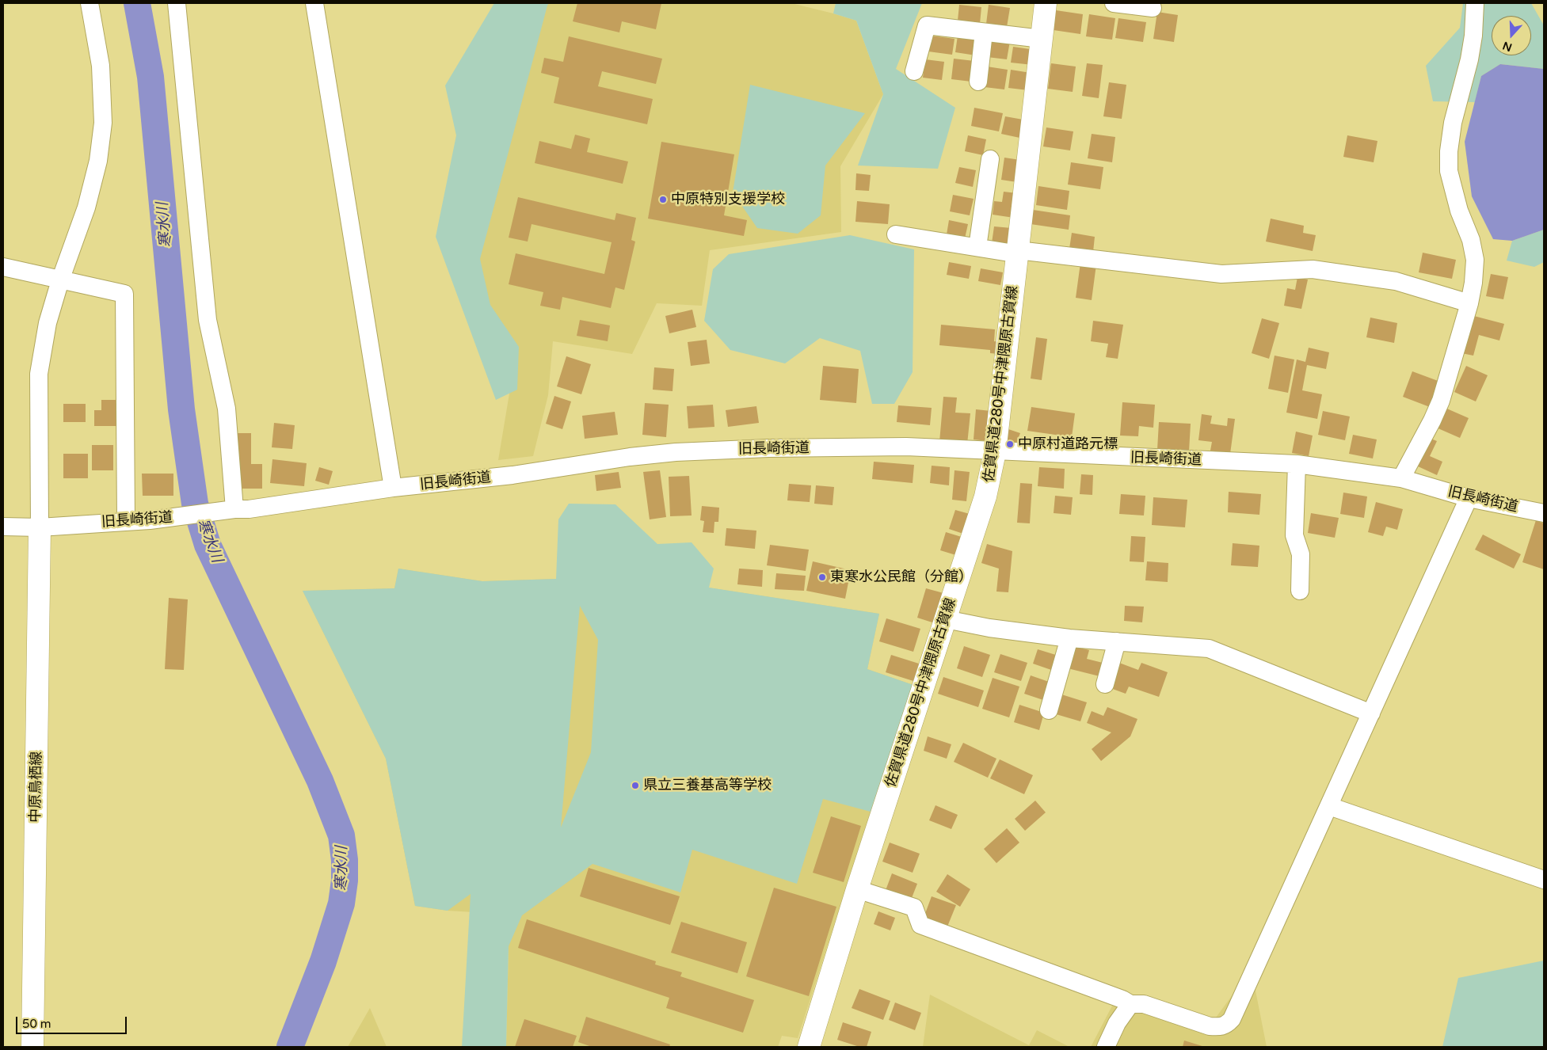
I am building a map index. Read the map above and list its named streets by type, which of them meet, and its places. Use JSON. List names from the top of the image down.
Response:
{
  "streets": {
    "main road": ["佐賀県道280号中津隈原古賀線", "中原鳥栖線"],
    "street": ["旧長崎街道"]
  },
  "crossings": [
    ["佐賀県道280号中津隈原古賀線", "旧長崎街道"],
    ["旧長崎街道", "中原鳥栖線"]
  ],
  "water": ["寒水川"],
  "places": [
    "中原特別支援学校",
    "中原村道路元標",
    "東寒水公民館（分館）",
    "県立三養基高等学校"
  ],
  "scale_bar": "50 m",
  "north": "bottom"
}
